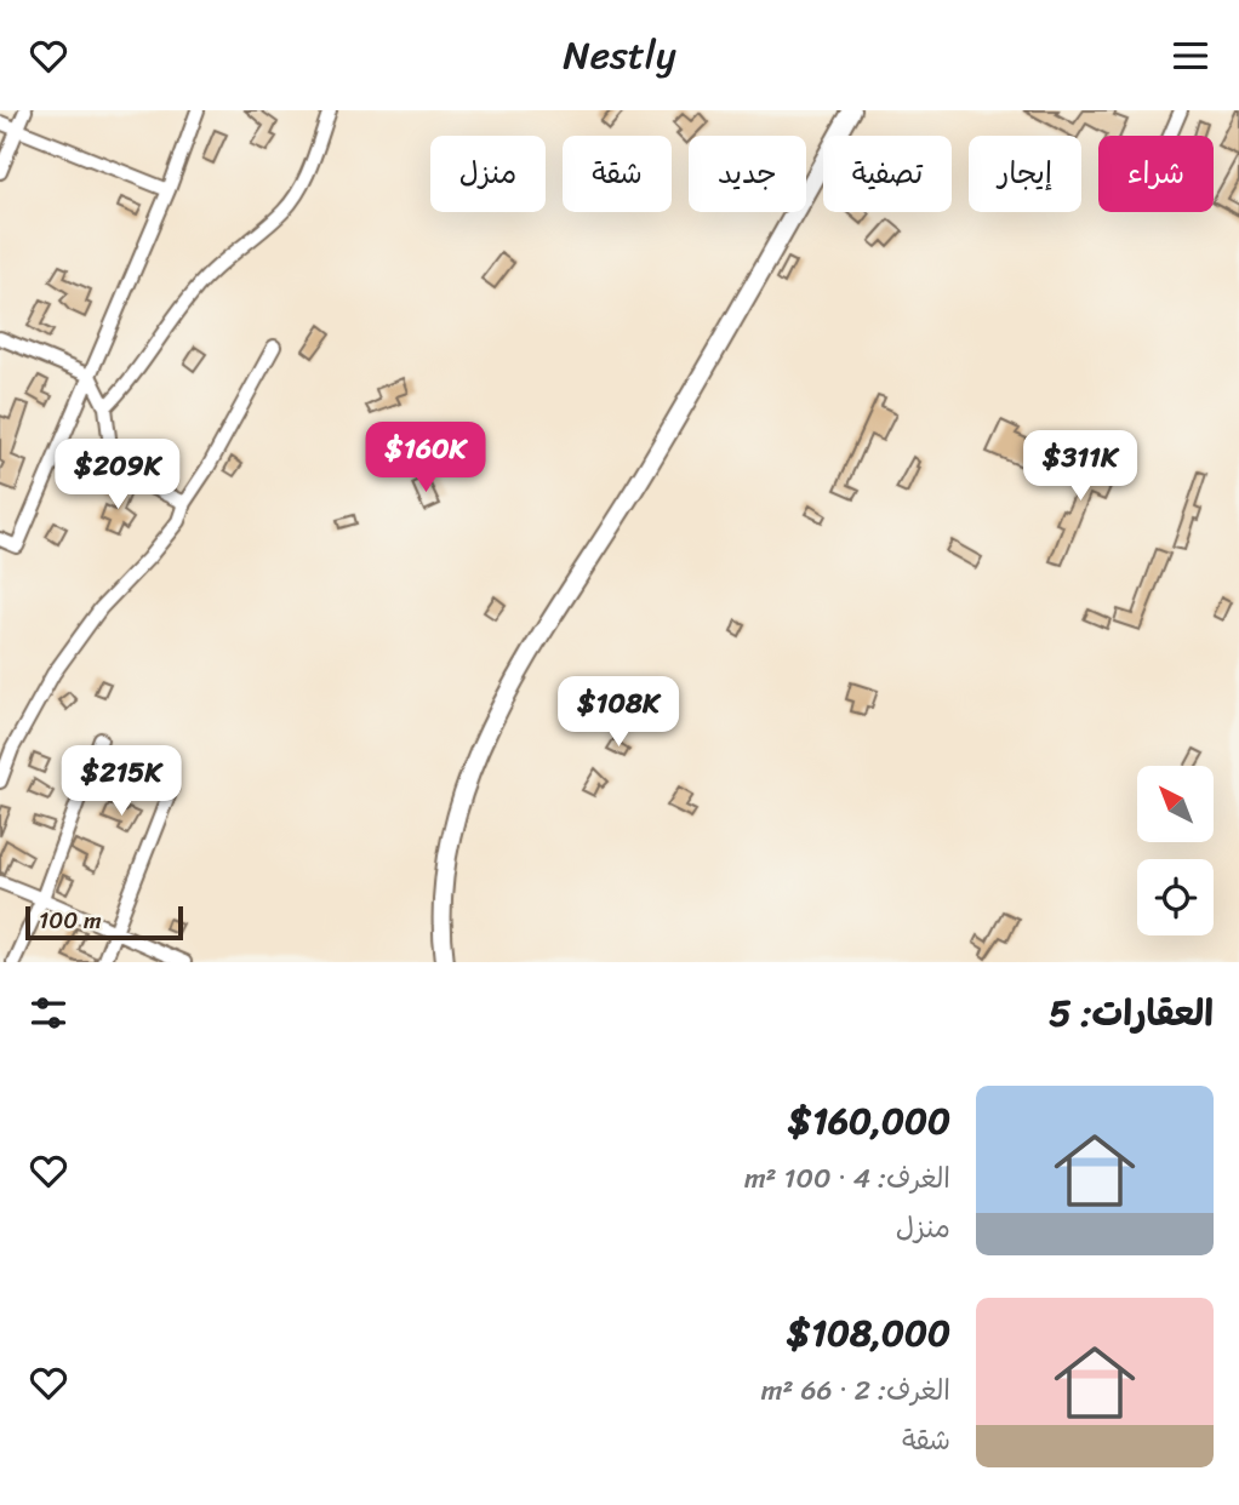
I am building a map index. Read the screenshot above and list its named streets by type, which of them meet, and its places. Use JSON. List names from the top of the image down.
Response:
{
  "scale_bar": "100 m",
  "north": "top left",
  "page": {
    "header": "Nestly",
    "chip": [
      "شراء",
      "إيجار",
      "تصفية",
      "جديد",
      "شقة",
      "منزل"
    ],
    "price": [
      "$160K",
      "$311K",
      "$209K",
      "$108K",
      "$215K"
    ],
    "scale": "100 m",
    "heading": "العقارات: 5",
    "list": [
      {
        "name": "$160,000",
        "note": "الغرف: 4 · 100 m² · منزل"
      },
      {
        "name": "$108,000",
        "note": "الغرف: 2 · 66 m² · شقة"
      }
    ]
  }
}
